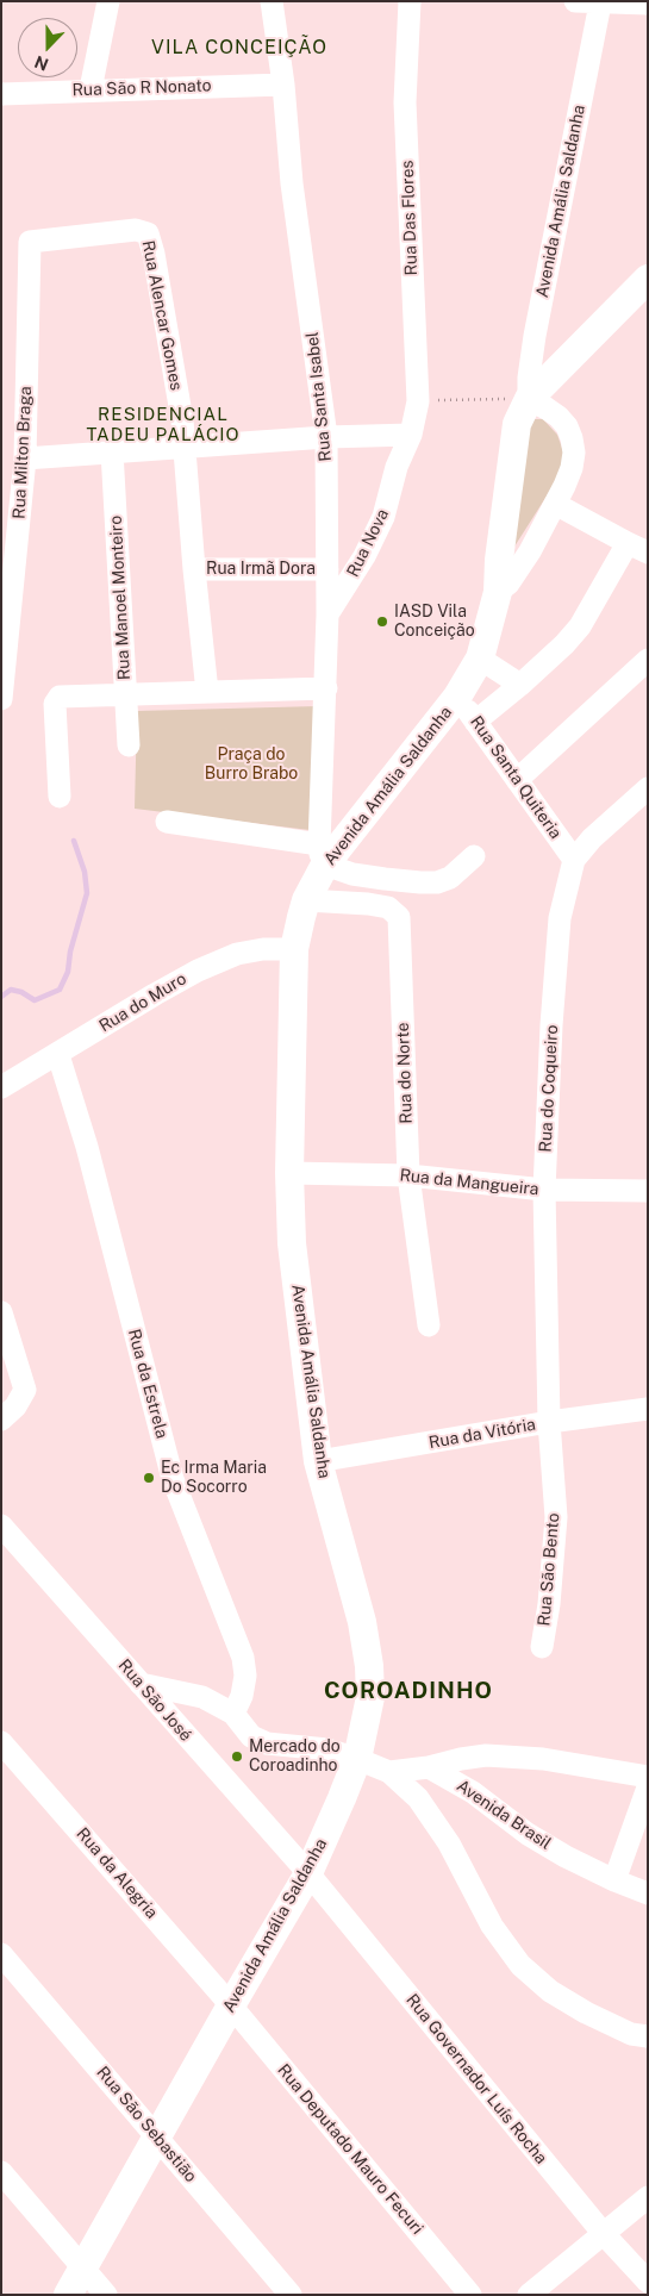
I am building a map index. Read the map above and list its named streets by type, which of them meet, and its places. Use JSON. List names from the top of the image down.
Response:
{
  "streets": {
    "main road": ["Avenida Amália Saldanha"],
    "street": [
      "Rua São R Nonato",
      "Rua Das Flores",
      "Rua Alencar Gomes",
      "Rua Santa Isabel",
      "Rua Milton Braga",
      "Rua Nova",
      "Rua Irmã Dora",
      "Rua Manoel Monteiro",
      "Rua Santa Quiteria",
      "Rua do Muro",
      "Rua do Norte",
      "Rua do Coqueiro",
      "Rua da Mangueira",
      "Rua da Estrela",
      "Rua da Vitória",
      "Rua São Bento",
      "Rua São José",
      "Avenida Brasil",
      "Rua da Alegria",
      "Rua Governador Luís Rocha",
      "Rua São Sebastião",
      "Rua Deputado Mauro Fecuri"
    ]
  },
  "crossings": [
    ["Rua São R Nonato", "Rua Santa Isabel"],
    ["Avenida Amália Saldanha", "Rua Santa Isabel"],
    ["Avenida Amália Saldanha", "Rua Santa Quiteria"],
    ["Avenida Amália Saldanha", "Rua do Muro"],
    ["Avenida Amália Saldanha", "Rua do Norte"],
    ["Avenida Amália Saldanha", "Rua da Mangueira"],
    ["Avenida Amália Saldanha", "Rua da Vitória"],
    ["Avenida Amália Saldanha", "Rua São José"],
    ["Avenida Amália Saldanha", "Rua da Alegria"],
    ["Avenida Amália Saldanha", "Rua Governador Luís Rocha"],
    ["Avenida Amália Saldanha", "Rua São Sebastião"],
    ["Avenida Amália Saldanha", "Rua Deputado Mauro Fecuri"],
    ["Rua Das Flores", "Rua Nova"],
    ["Rua Alencar Gomes", "Rua Milton Braga"],
    ["Rua Alencar Gomes", "Rua Irmã Dora"],
    ["Rua Santa Isabel", "Rua Nova"],
    ["Rua Santa Isabel", "Rua Irmã Dora"],
    ["Rua Santa Quiteria", "Rua do Coqueiro"],
    ["Rua do Muro", "Rua da Estrela"],
    ["Rua do Norte", "Rua da Mangueira"],
    ["Rua do Coqueiro", "Rua da Mangueira"],
    ["Rua do Coqueiro", "Rua da Vitória"],
    ["Rua do Coqueiro", "Rua São Bento"],
    ["Rua da Vitória", "Rua São Bento"],
    ["Rua São José", "Rua Governador Luís Rocha"],
    ["Rua da Alegria", "Rua Deputado Mauro Fecuri"]
  ],
  "districts": ["VILA CONCEIÇÃO", "RESIDENCIAL TADEU PALÁCIO", "COROADINHO"],
  "parks": ["Praça do Burro Brabo"],
  "places": ["IASD Vila Conceição", "Ec Irma Maria Do Socorro", "Mercado do Coroadinho"],
  "north": "bottom"
}
